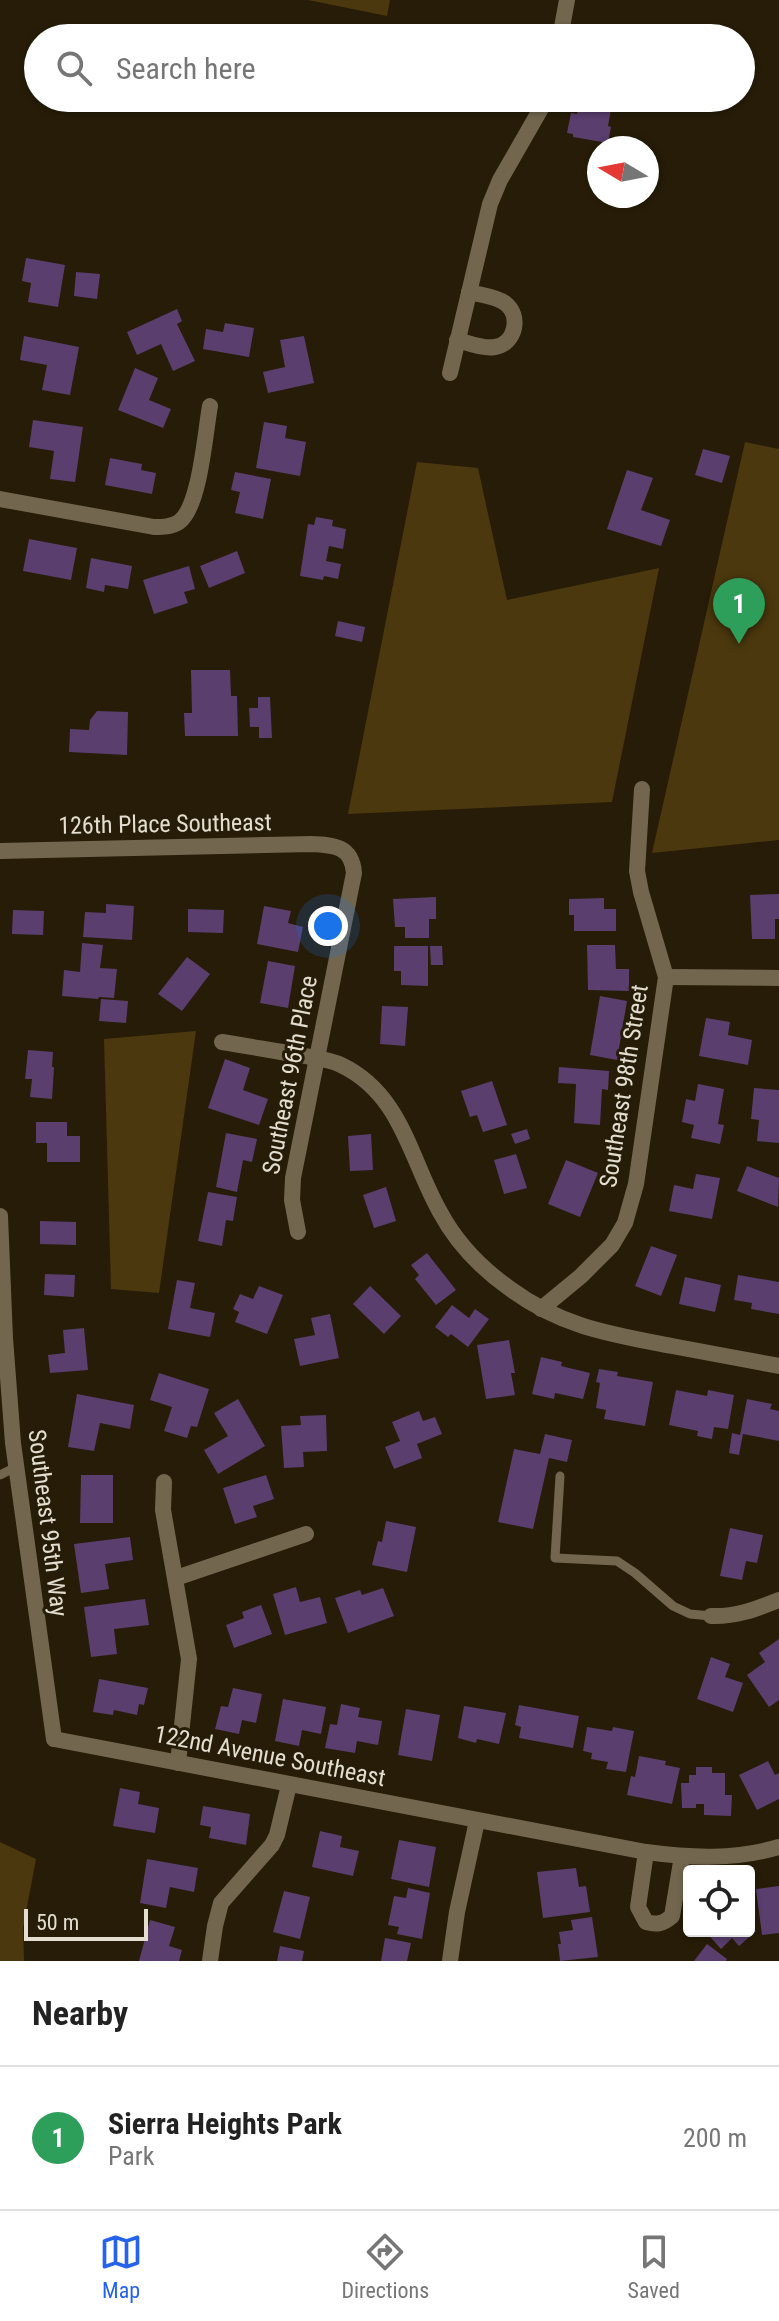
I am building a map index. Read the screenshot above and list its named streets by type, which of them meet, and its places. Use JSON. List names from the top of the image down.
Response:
{
  "streets": {
    "street": [
      "126th Place Southeast",
      "Southeast 96th Place",
      "Southeast 98th Street",
      "Southeast 95th Way",
      "122nd Avenue Southeast"
    ]
  },
  "crossings": [
    ["126th Place Southeast", "Southeast 96th Place"],
    ["Southeast 95th Way", "122nd Avenue Southeast"]
  ],
  "scale_bar": "50 m",
  "north": "left",
  "page": {
    "search": "Search here",
    "pins": "1",
    "scale": "50 m",
    "heading": "Nearby",
    "list": [
      {
        "mark": "1",
        "name": "Sierra Heights Park",
        "note": "Park",
        "value": "200 m"
      }
    ],
    "nav": ["Map", "Directions", "Saved"]
  }
}
